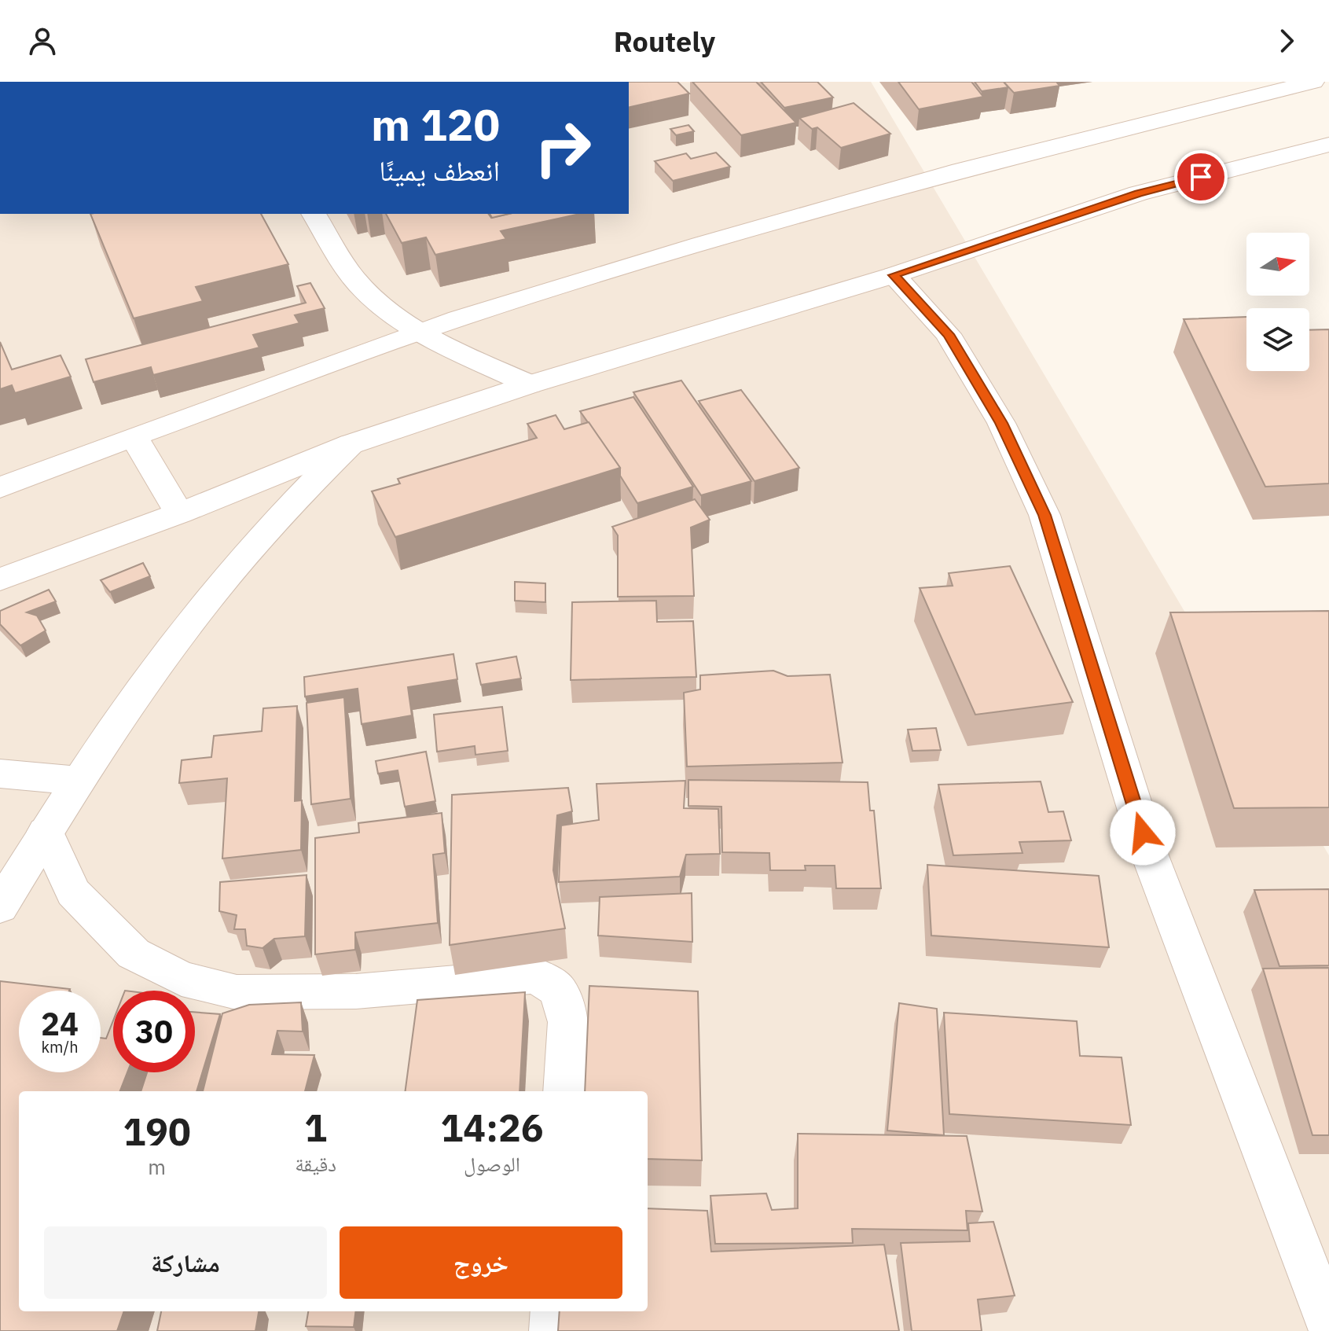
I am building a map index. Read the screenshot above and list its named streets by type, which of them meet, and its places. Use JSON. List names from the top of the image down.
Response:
{
  "north": "right",
  "page": {
    "header": "Routely",
    "turn": ["120 m", "انعطف يمينًا"],
    "speed": "24 km/h",
    "limit": "30",
    "eta": [
      "14:26",
      "الوصول",
      "1",
      "دقيقة",
      "190",
      "m"
    ],
    "buttons": ["خروج", "مشاركة"]
  }
}
